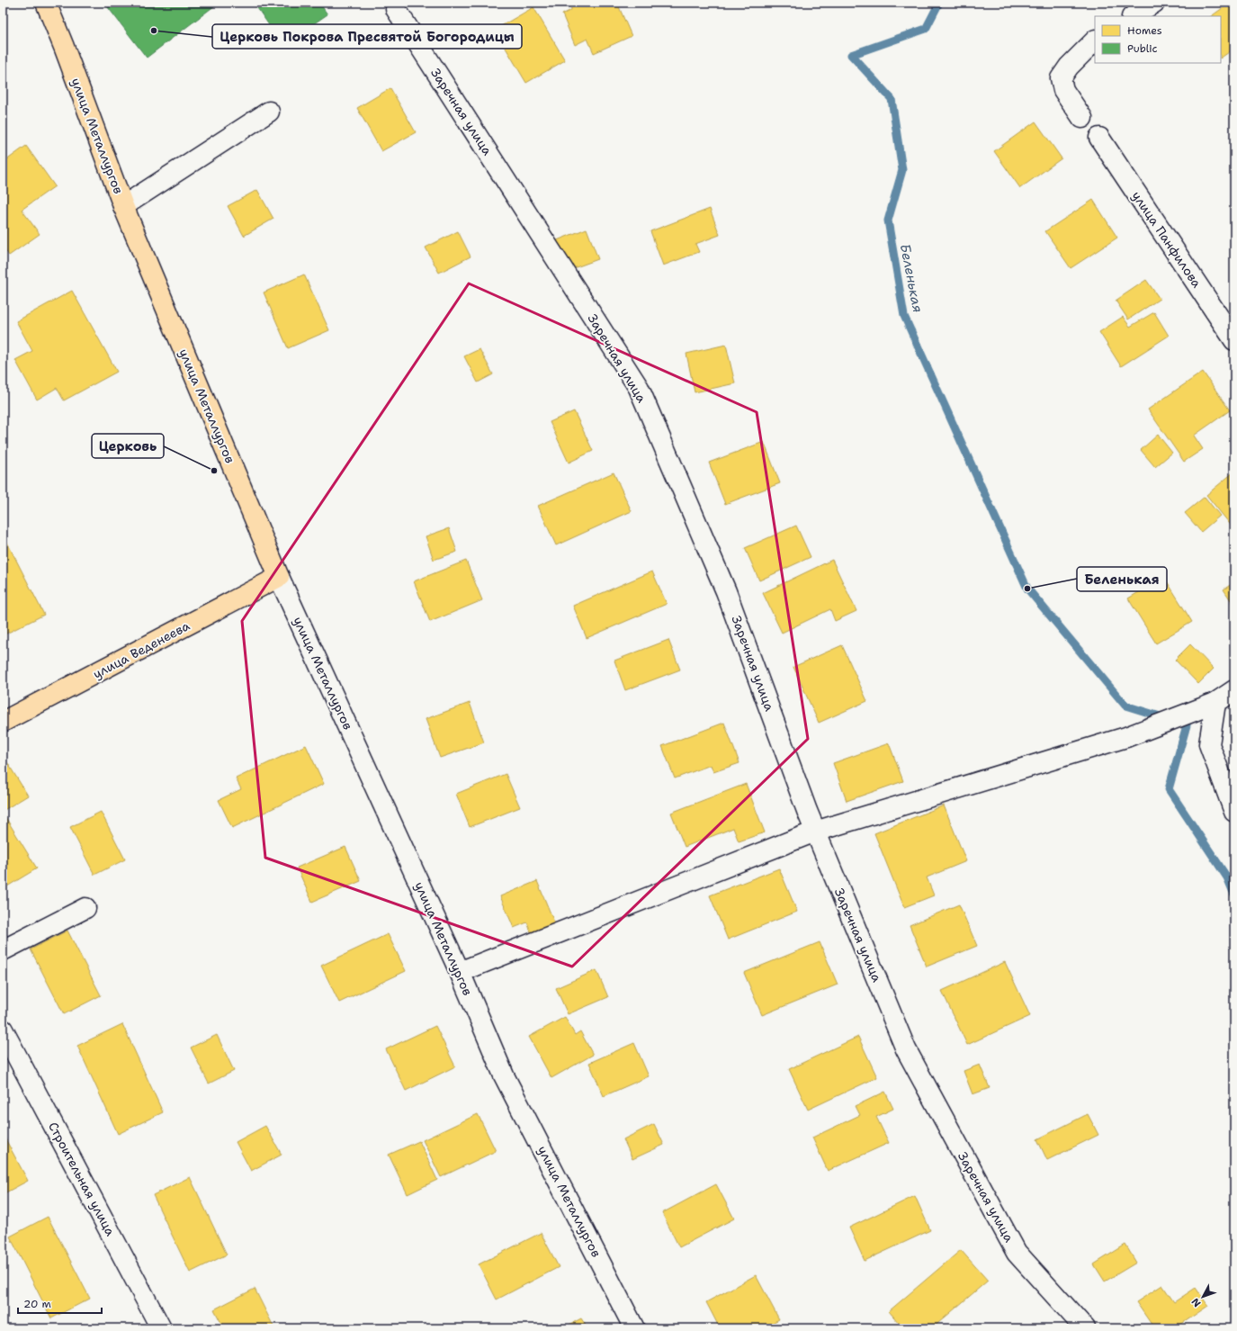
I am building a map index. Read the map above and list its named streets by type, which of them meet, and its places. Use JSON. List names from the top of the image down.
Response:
{
  "streets": {
    "main road": ["улица Металлургов", "улица Веденеева"],
    "street": ["Заречная улица", "улица Панфилова", "Строительная улица"]
  },
  "crossings": [
    ["улица Металлургов", "улица Веденеева"]
  ],
  "water": ["Беленькая"],
  "places": ["Церковь Покрова Пресвятой Богородицы", "Церковь", "Беленькая"],
  "legend": ["Homes", "Public"],
  "scale_bar": "20 m",
  "north": "bottom left"
}
